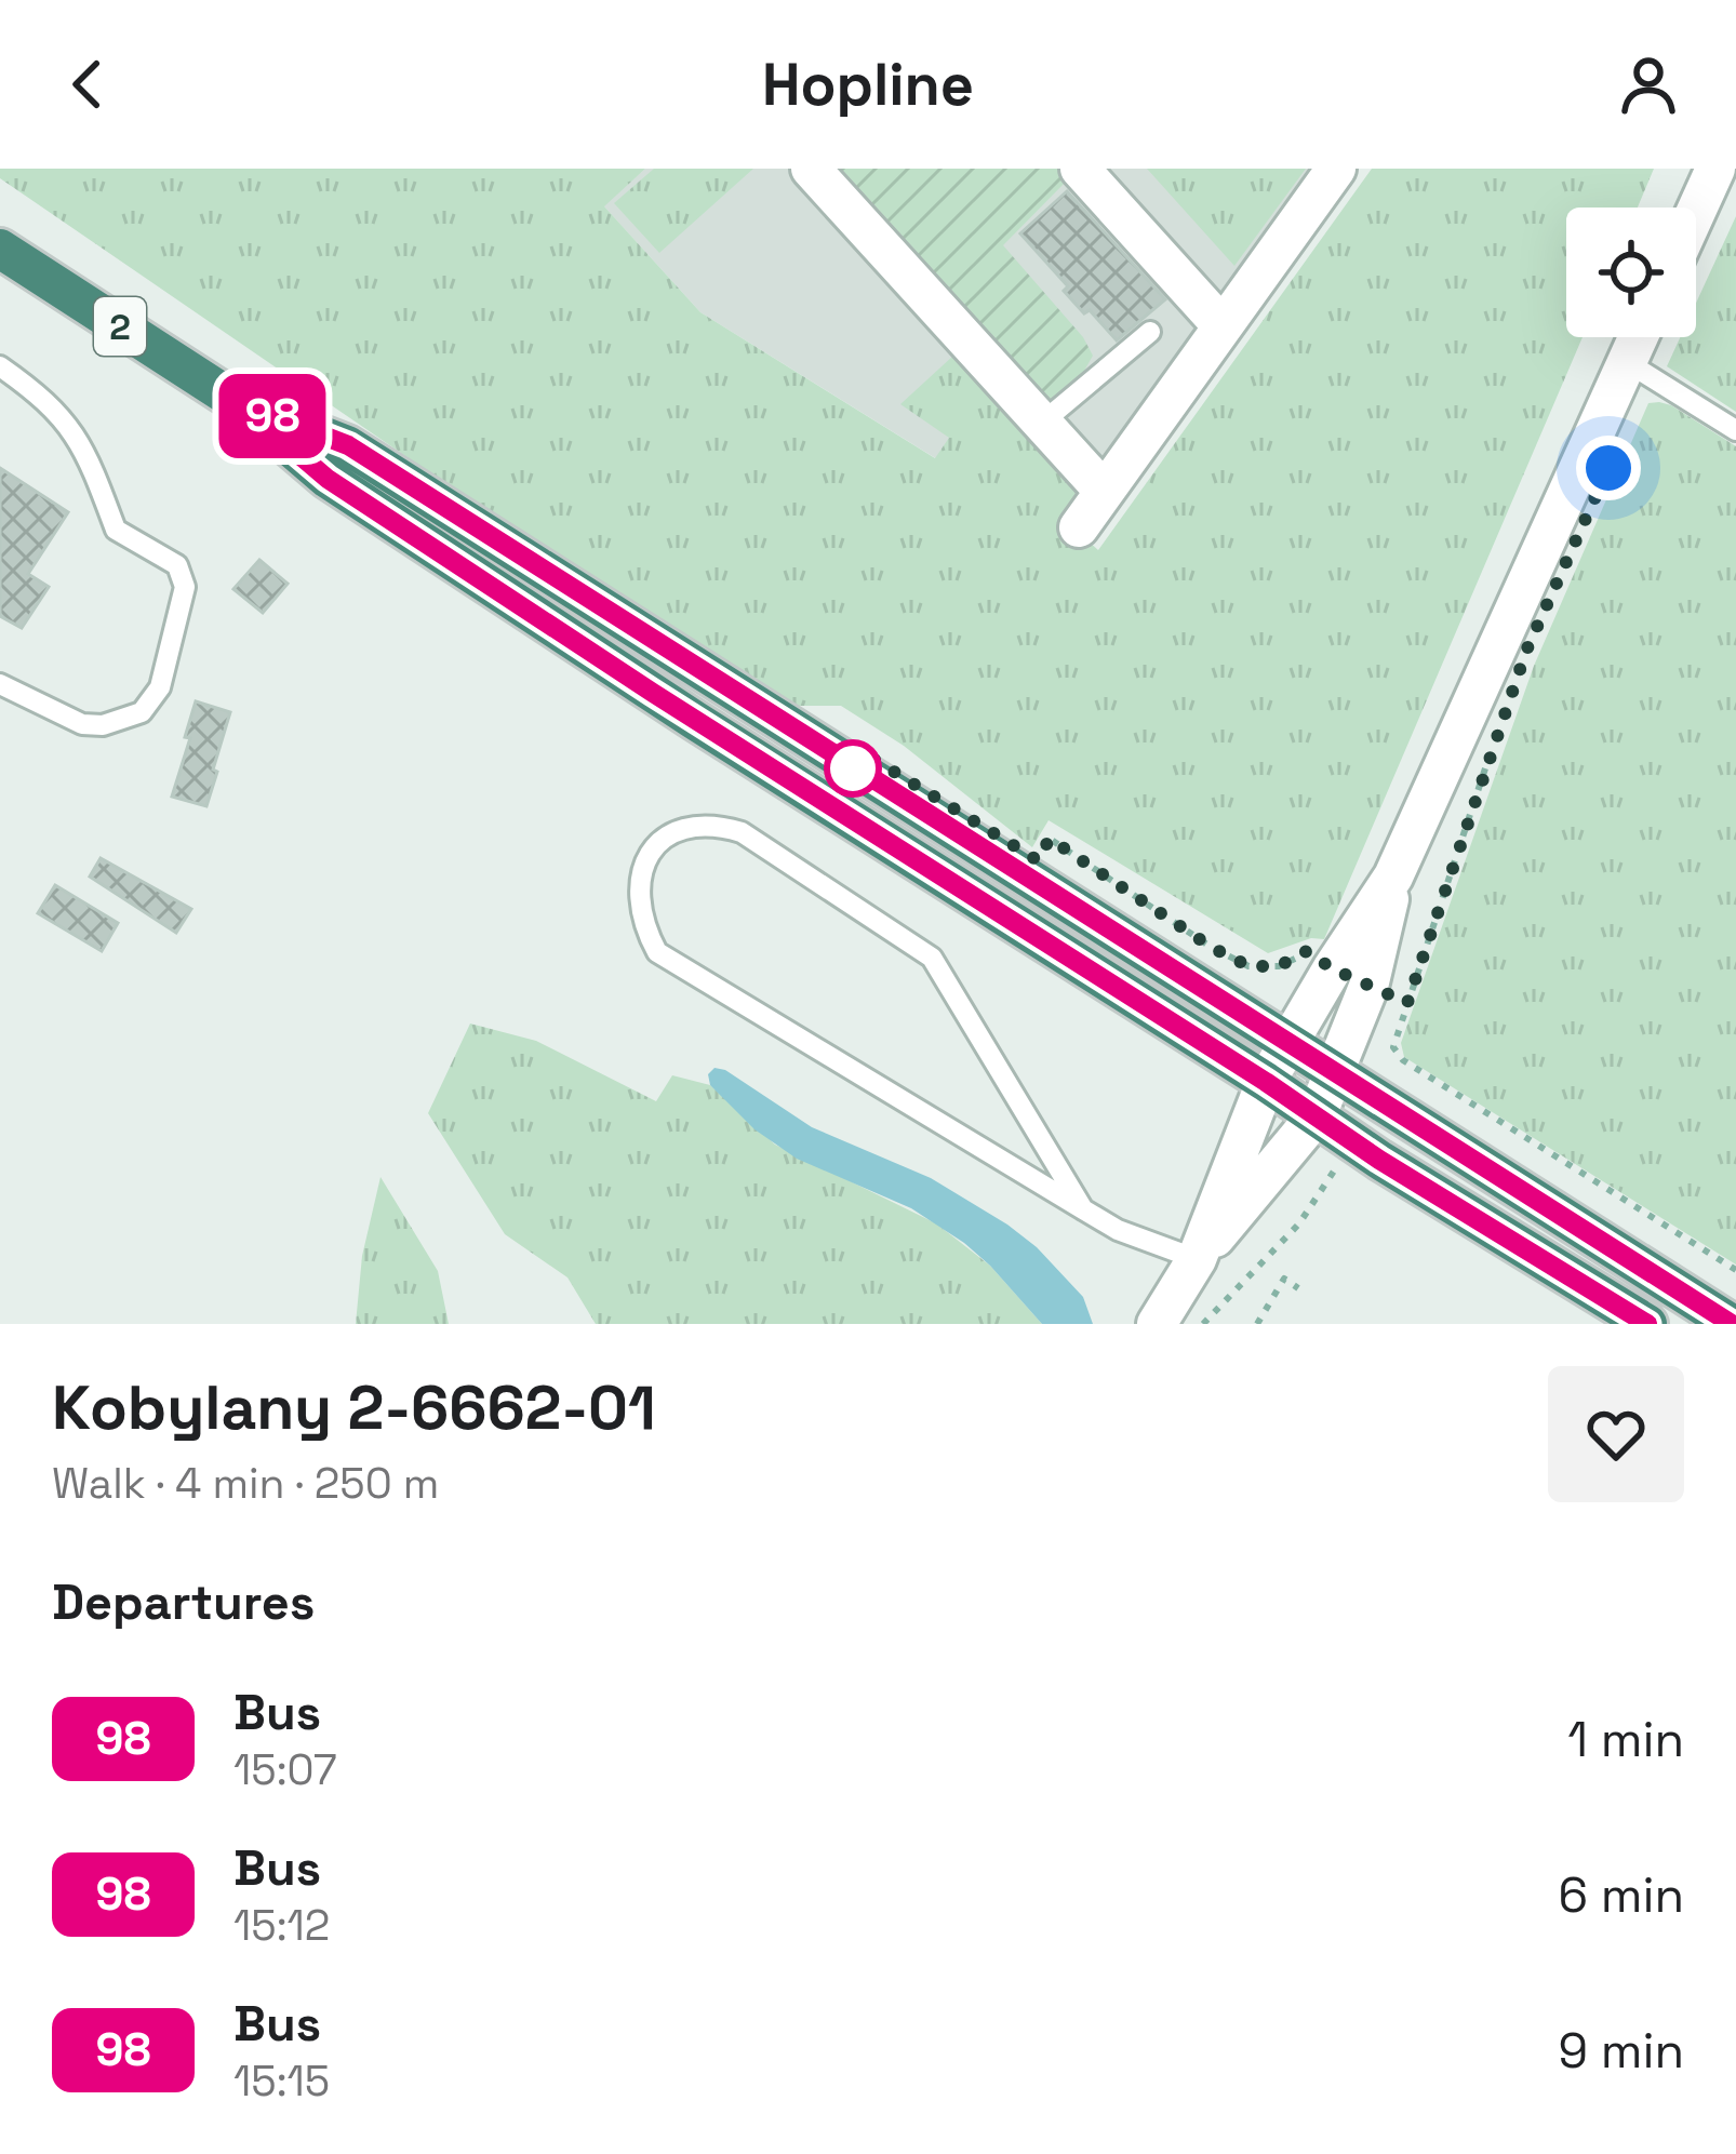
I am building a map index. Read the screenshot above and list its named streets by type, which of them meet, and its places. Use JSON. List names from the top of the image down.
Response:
{
  "streets": {
    "highway": ["2"]
  },
  "lines": ["bus line 98"],
  "page": {
    "header": "Hopline",
    "on_map": "98",
    "heading": [
      ["Kobylany 2-6662-01", "Walk · 4 min · 250 m"],
      "Departures"
    ],
    "list": [
      {
        "mark": "98",
        "name": "Bus",
        "note": "15:07",
        "value": "1 min"
      },
      {
        "mark": "98",
        "name": "Bus",
        "note": "15:12",
        "value": "6 min"
      },
      {
        "mark": "98",
        "name": "Bus",
        "note": "15:15",
        "value": "9 min"
      }
    ]
  }
}
